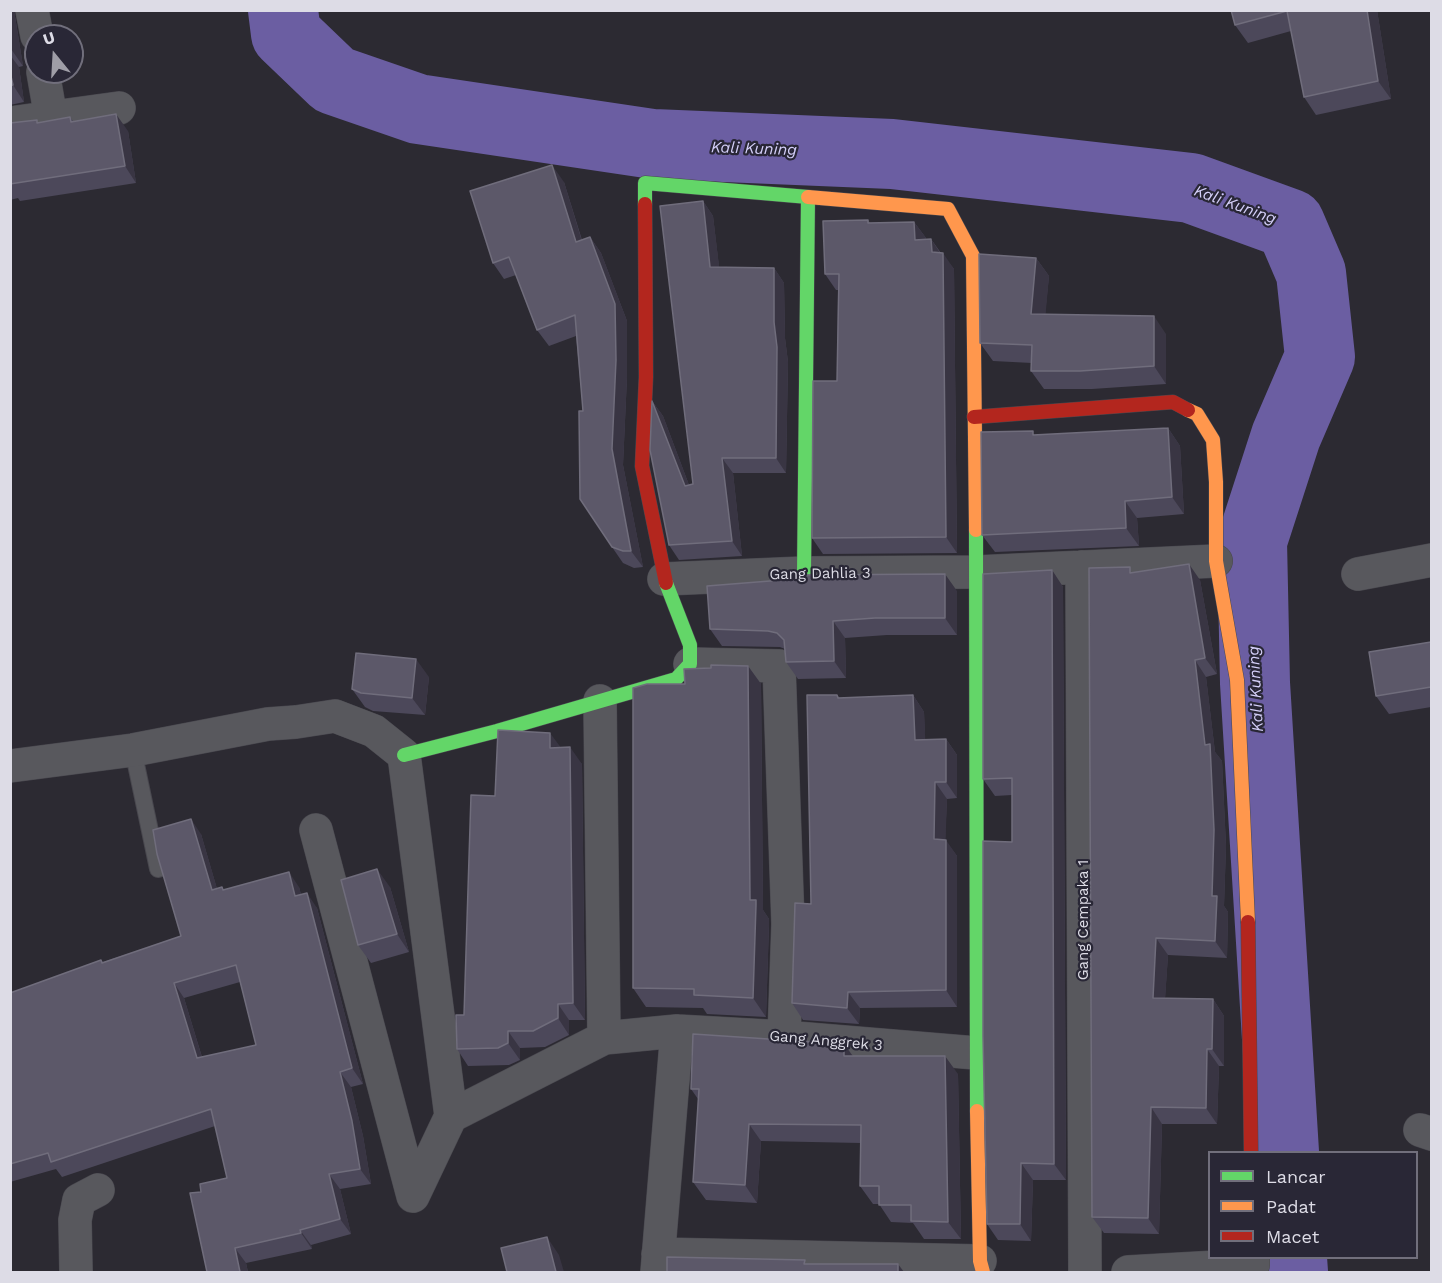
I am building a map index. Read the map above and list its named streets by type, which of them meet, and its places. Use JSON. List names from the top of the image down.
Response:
{
  "streets": {
    "street": ["Gang Dahlia 3", "Gang Cempaka 1", "Gang Anggrek 3"]
  },
  "crossings": [
    ["Gang Dahlia 3", "Gang Cempaka 1"]
  ],
  "water": ["Kali Kuning"],
  "legend": ["Lancar", "Padat", "Macet"],
  "north": "top"
}
